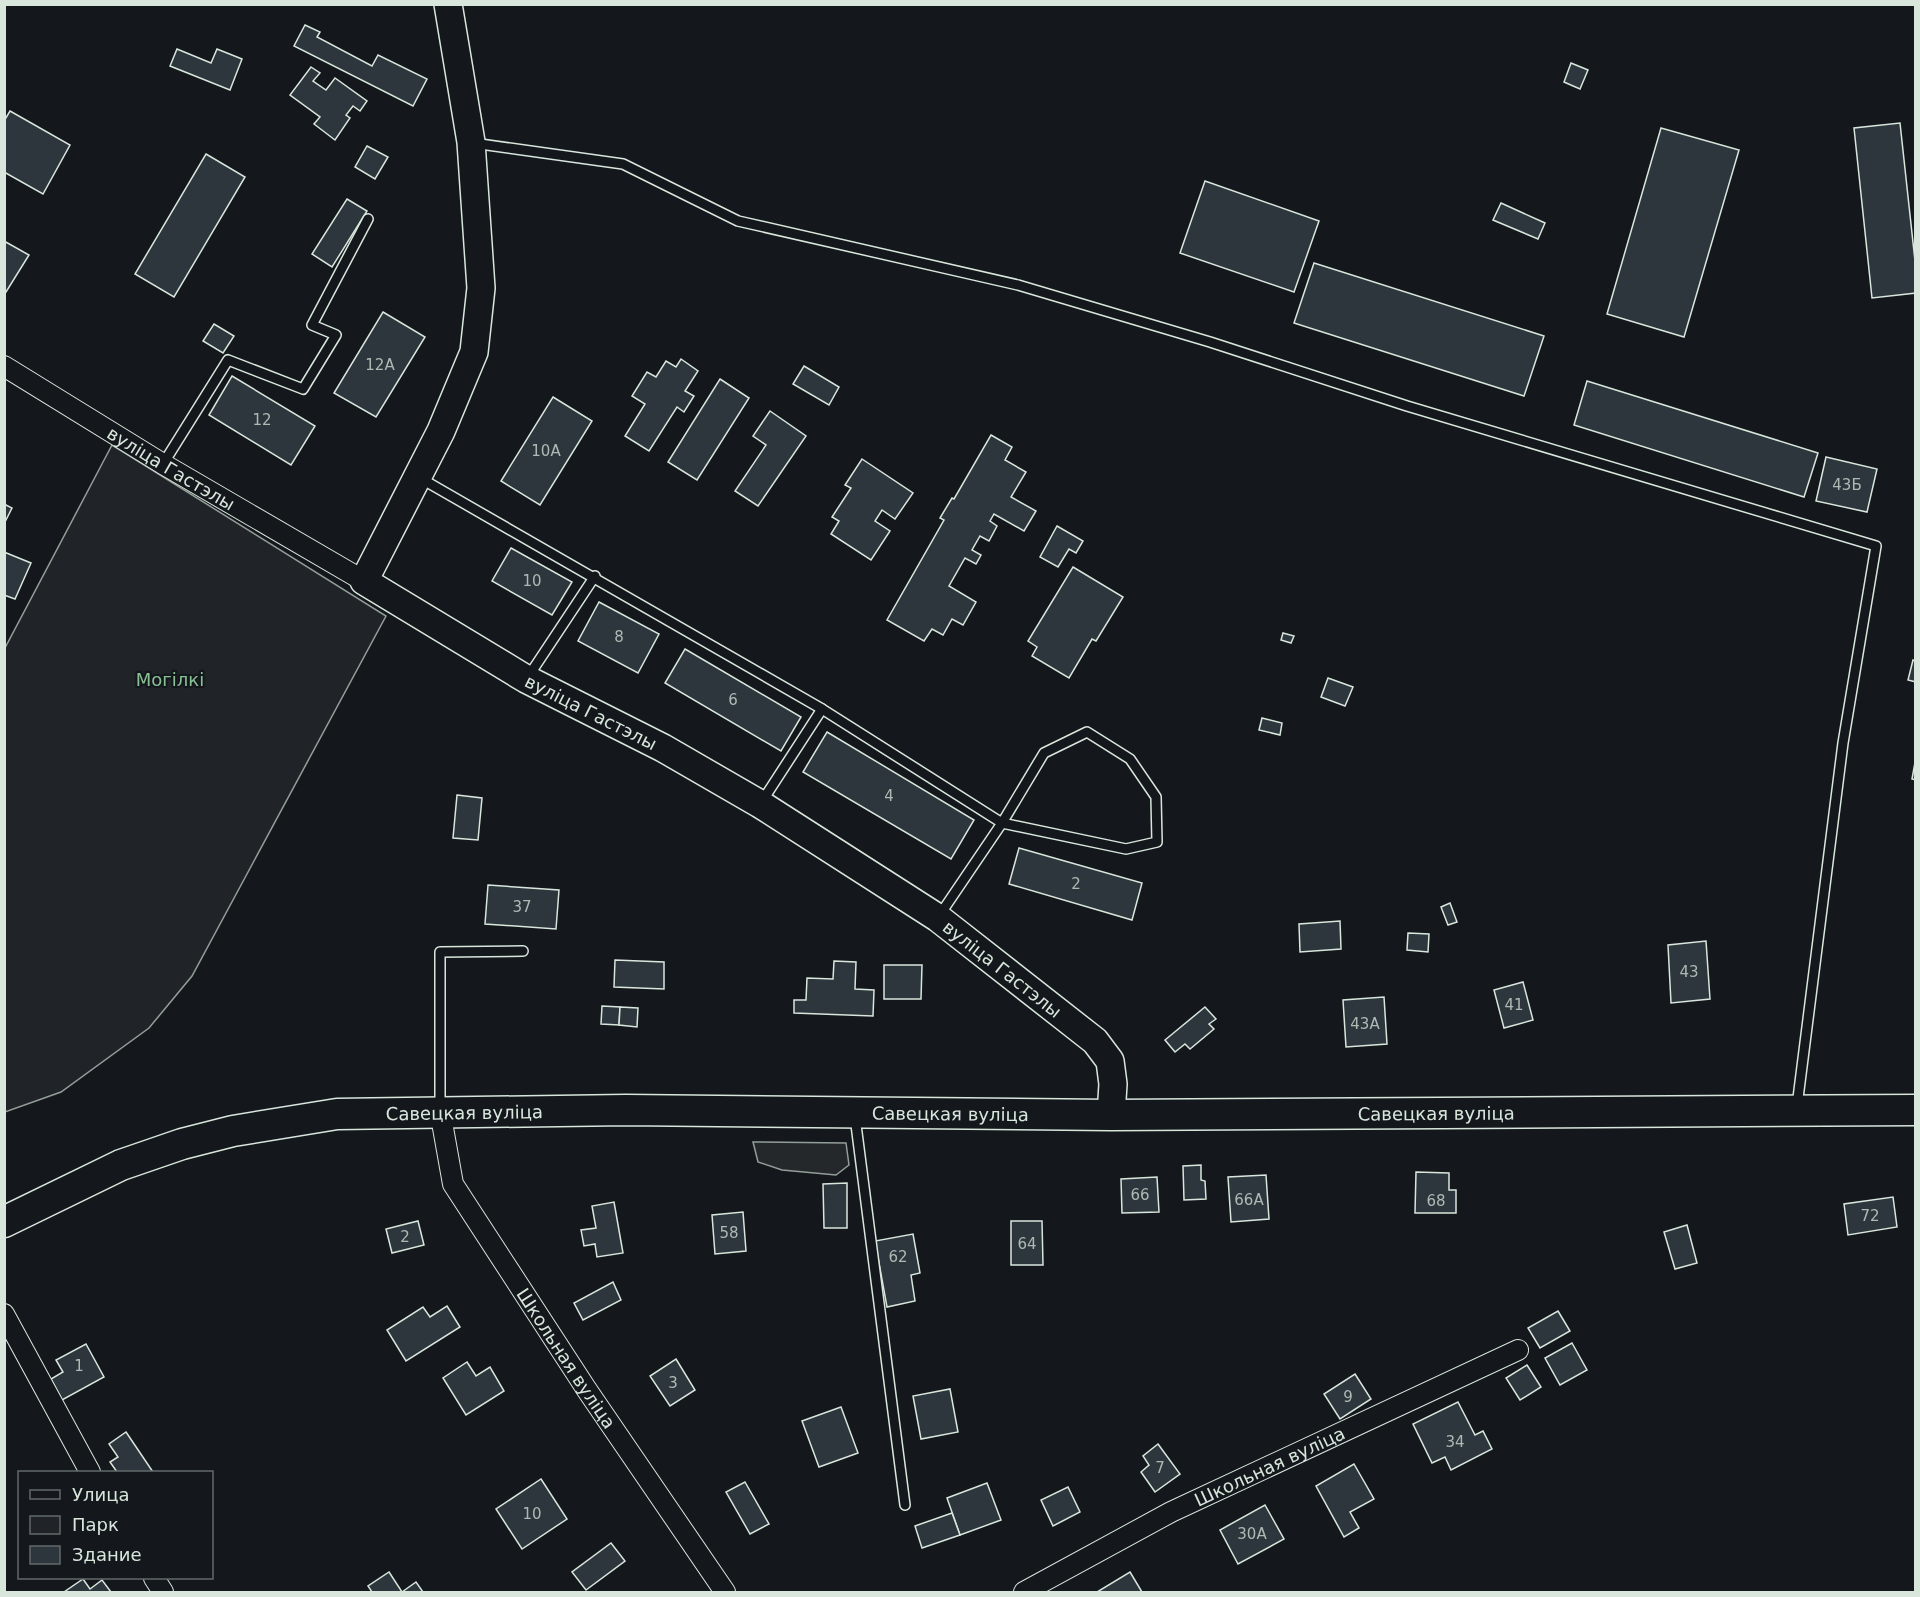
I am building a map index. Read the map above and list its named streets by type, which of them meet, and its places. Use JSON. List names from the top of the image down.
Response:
{
  "streets": {
    "main road": ["Савецкая вуліца"],
    "street": ["вуліца Гастэлы", "Школьная вуліца"]
  },
  "crossings": [
    ["вуліца Гастэлы", "Савецкая вуліца"],
    ["Савецкая вуліца", "Школьная вуліца"]
  ],
  "parks": ["Могілкі"],
  "house_numbers": [
    "12А",
    "12",
    "10А",
    "43Б",
    "10",
    "8",
    "6",
    "4",
    "2",
    "37",
    "43",
    "41",
    "43А",
    "66",
    "66А",
    "68",
    "72",
    "58",
    "2",
    "64",
    "62",
    "1",
    "3",
    "9",
    "34",
    "7",
    "10",
    "30А"
  ],
  "legend": ["Улица", "Парк", "Здание"]
}
